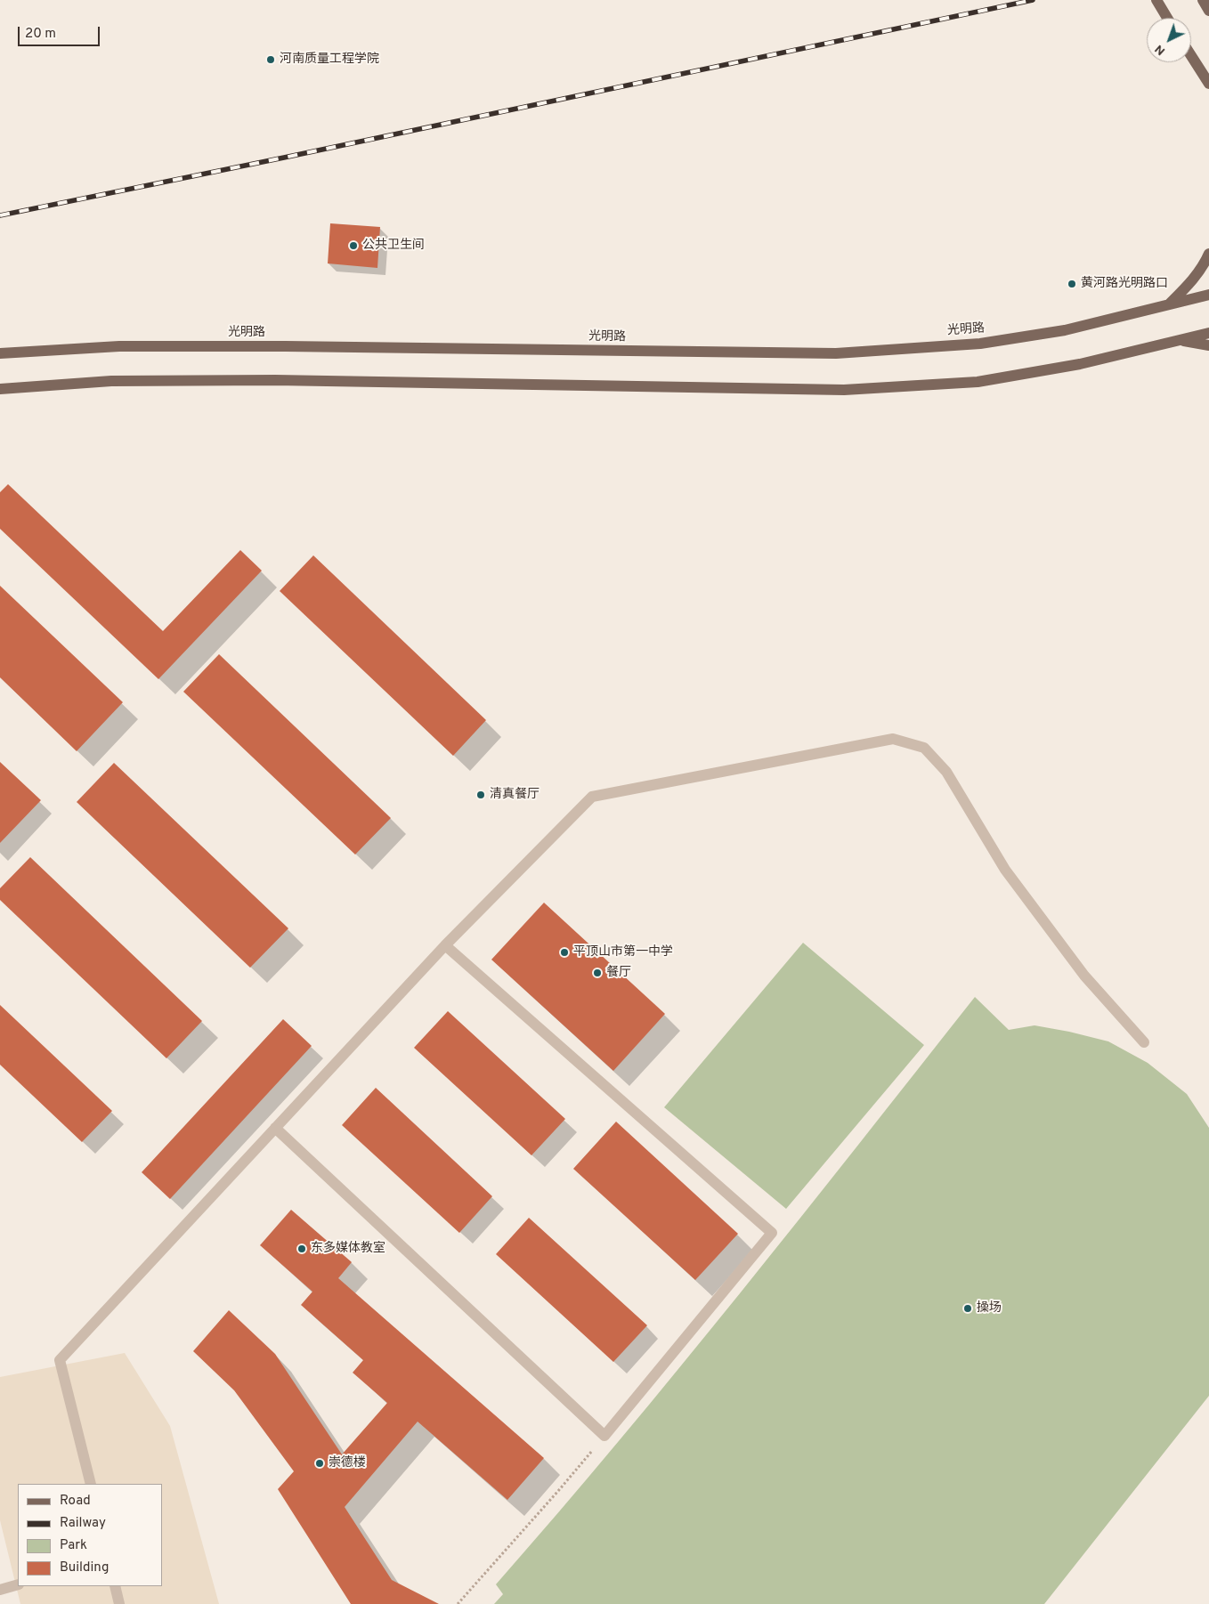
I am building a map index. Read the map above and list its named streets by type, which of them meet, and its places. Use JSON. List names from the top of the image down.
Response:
{
  "streets": {
    "main road": ["光明路"]
  },
  "places": [
    "河南质量工程学院",
    "公共卫生间",
    "黄河路光明路口",
    "清真餐厅",
    "平顶山市第一中学",
    "餐厅",
    "东多媒体教室",
    "操场",
    "崇德楼"
  ],
  "legend": [
    "Road",
    "Railway",
    "Park",
    "Building"
  ],
  "scale_bar": "20 m",
  "north": "bottom left"
}
